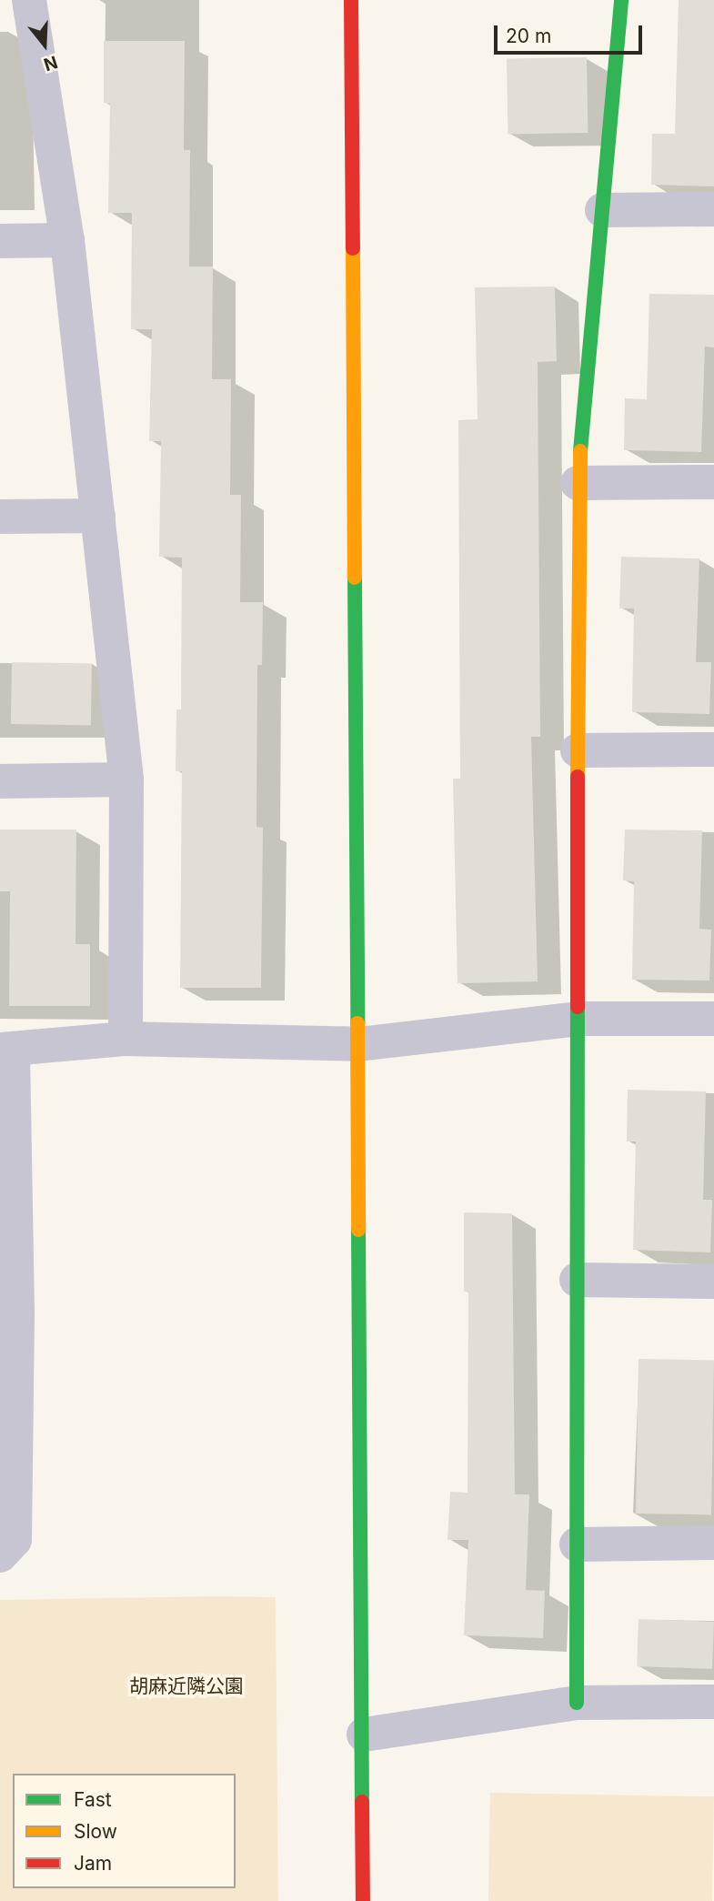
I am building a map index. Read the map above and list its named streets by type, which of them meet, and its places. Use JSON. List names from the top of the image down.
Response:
{
  "parks": ["胡麻近隣公園"],
  "legend": ["Fast", "Slow", "Jam"],
  "scale_bar": "20 m",
  "north": "bottom"
}
